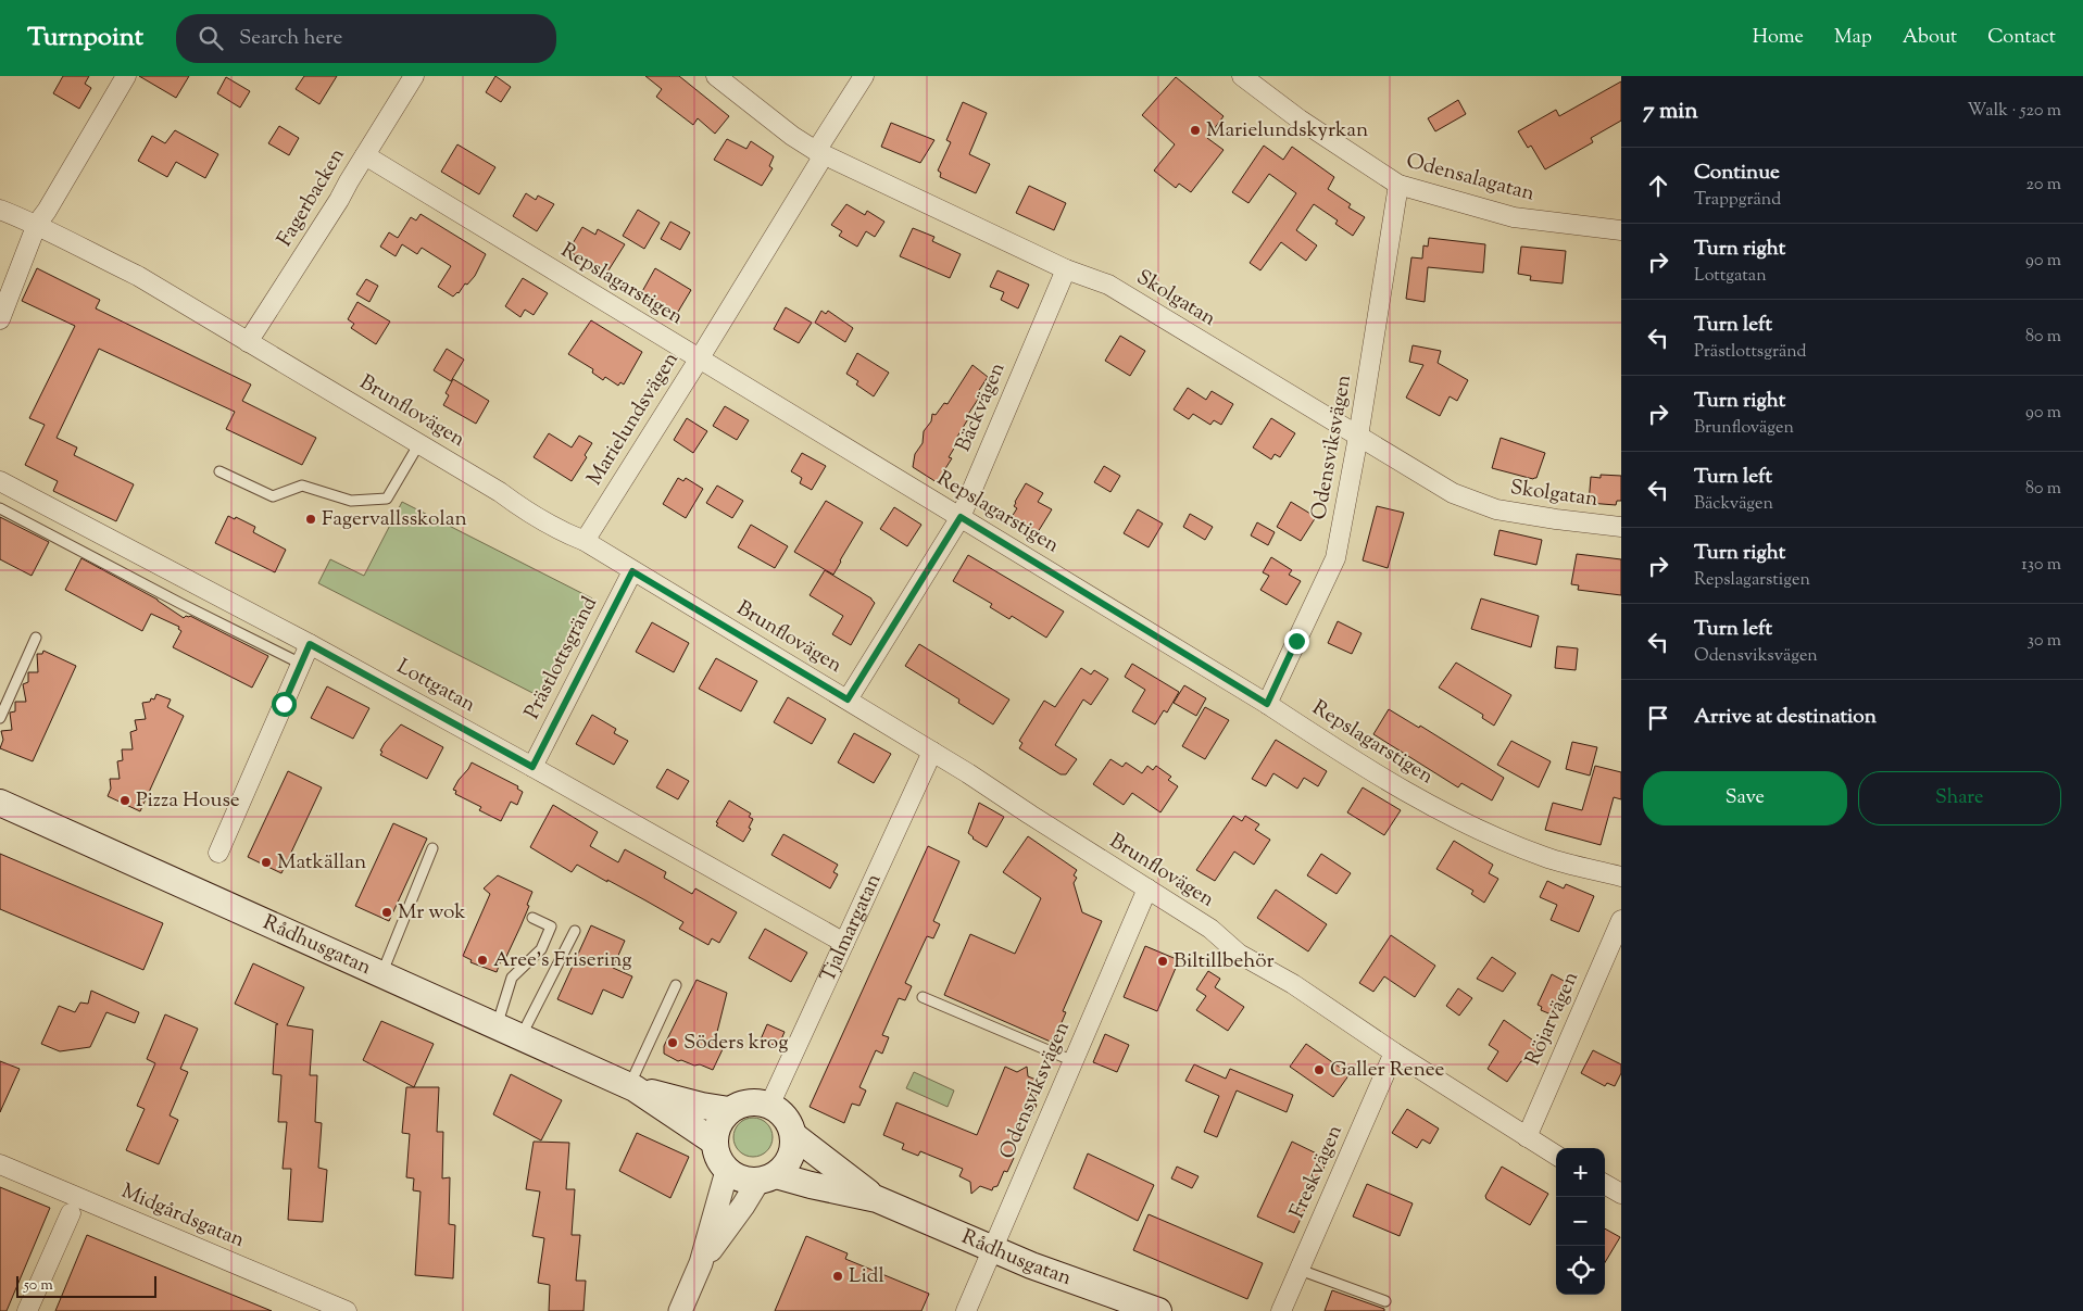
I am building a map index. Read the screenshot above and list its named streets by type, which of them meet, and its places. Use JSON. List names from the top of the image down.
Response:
{
  "streets": {
    "main road": ["Rådhusgatan"],
    "street": [
      "Odensalagatan",
      "Fagerbacken",
      "Repslagarstigen",
      "Skolgatan",
      "Bäckvägen",
      "Brunflovägen",
      "Marielundsvägen",
      "Odensviksvägen",
      "Prästlottsgränd",
      "Lottgatan",
      "Tjalmargatan",
      "Röjarvägen",
      "Freskvägen",
      "Midgårdsgatan"
    ]
  },
  "crossings": [
    ["Odensalagatan", "Odensviksvägen"],
    ["Fagerbacken", "Repslagarstigen"],
    ["Fagerbacken", "Brunflovägen"],
    ["Repslagarstigen", "Bäckvägen"],
    ["Repslagarstigen", "Marielundsvägen"],
    ["Repslagarstigen", "Odensviksvägen"],
    ["Skolgatan", "Bäckvägen"],
    ["Skolgatan", "Marielundsvägen"],
    ["Skolgatan", "Odensviksvägen"],
    ["Bäckvägen", "Brunflovägen"],
    ["Brunflovägen", "Marielundsvägen"],
    ["Brunflovägen", "Odensviksvägen"],
    ["Brunflovägen", "Prästlottsgränd"],
    ["Brunflovägen", "Tjalmargatan"],
    ["Brunflovägen", "Röjarvägen"],
    ["Brunflovägen", "Freskvägen"],
    ["Odensviksvägen", "Rådhusgatan"],
    ["Prästlottsgränd", "Lottgatan"],
    ["Lottgatan", "Tjalmargatan"],
    ["Tjalmargatan", "Rådhusgatan"]
  ],
  "places": [
    "Marielundskyrkan",
    "Fagervallsskolan",
    "Pizza House",
    "Matkällan",
    "Mr wok",
    "Aree's Frisering",
    "Biltillbehör",
    "Söders krog",
    "Galler Renee",
    "Lidl"
  ],
  "scale_bar": "50 m",
  "page": {
    "header": "Turnpoint",
    "search": "Search here",
    "nav": [
      "Home",
      "Map",
      "About",
      "Contact"
    ],
    "heading": ["7 min", "Walk · 520 m"],
    "list": [
      ["Continue", "Trappgränd", "20 m"],
      ["Turn right", "Lottgatan", "90 m"],
      ["Turn left", "Prästlottsgränd", "80 m"],
      ["Turn right", "Brunflovägen", "90 m"],
      ["Turn left", "Bäckvägen", "80 m"],
      ["Turn right", "Repslagarstigen", "130 m"],
      ["Turn left", "Odensviksvägen", "30 m"],
      "Arrive at destination"
    ],
    "buttons": ["Save", "Share"],
    "map_buttons": ["+", "−"],
    "scale": "50 m"
  }
}
